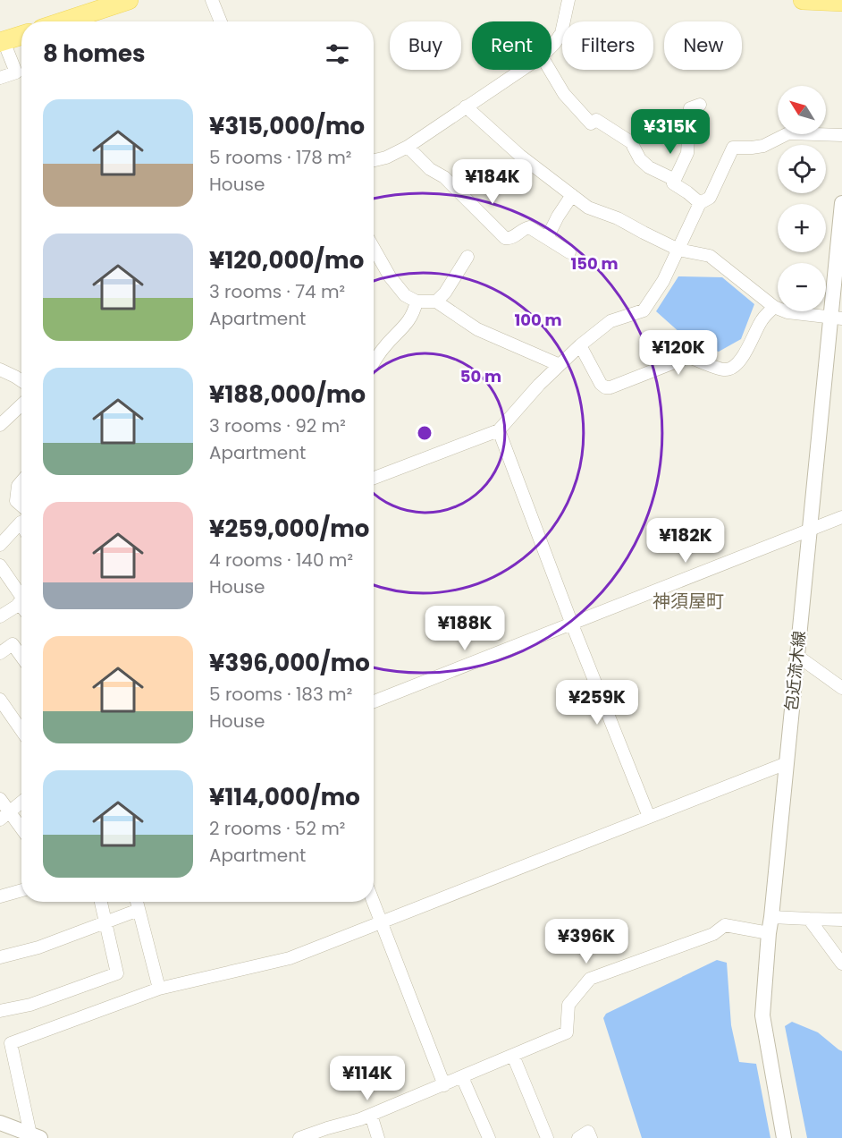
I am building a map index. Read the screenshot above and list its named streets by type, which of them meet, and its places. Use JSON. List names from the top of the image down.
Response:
{
  "streets": {
    "street": ["包近流木線"]
  },
  "districts": ["神須屋町"],
  "north": "top left",
  "page": {
    "chip": [
      "Buy",
      "Rent",
      "Filters",
      "New"
    ],
    "heading": "8 homes",
    "map_buttons": ["+", "−"],
    "list": [
      {
        "name": "¥315,000/mo",
        "note": "5 rooms · 178 m² · House"
      },
      {
        "name": "¥120,000/mo",
        "note": "3 rooms · 74 m² · Apartment"
      },
      {
        "name": "¥188,000/mo",
        "note": "3 rooms · 92 m² · Apartment"
      },
      {
        "name": "¥259,000/mo",
        "note": "4 rooms · 140 m² · House"
      },
      {
        "name": "¥396,000/mo",
        "note": "5 rooms · 183 m² · House"
      },
      {
        "name": "¥114,000/mo",
        "note": "2 rooms · 52 m² · Apartment"
      }
    ],
    "price": [
      "¥315K",
      "¥184K",
      "¥120K",
      "¥182K",
      "¥188K",
      "¥259K",
      "¥396K",
      "¥114K"
    ]
  },
  "rings": ["150 m", "100 m", "50 m"]
}
